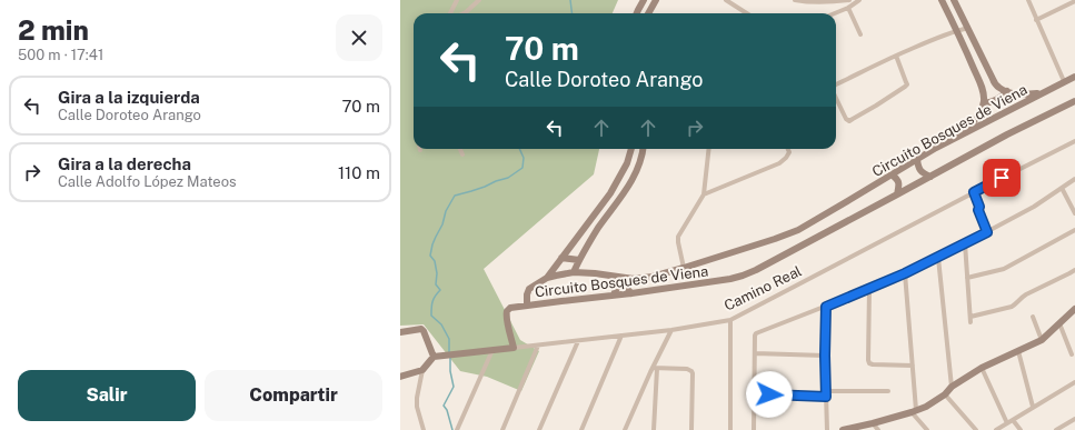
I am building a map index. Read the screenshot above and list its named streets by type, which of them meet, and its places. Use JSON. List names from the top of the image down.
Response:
{
  "streets": {
    "main road": ["Circuito Bosques de Viena", "Camino Real"]
  },
  "page": {
    "heading": ["2 min", "500 m · 17:41"],
    "turn": ["70 m", "Calle Doroteo Arango"],
    "list": [
      {
        "name": "Gira a la izquierda",
        "note": "Calle Doroteo Arango",
        "value": "70 m"
      },
      {
        "name": "Gira a la derecha",
        "note": "Calle Adolfo López Mateos",
        "value": "110 m"
      }
    ],
    "buttons": ["Salir", "Compartir"]
  }
}
